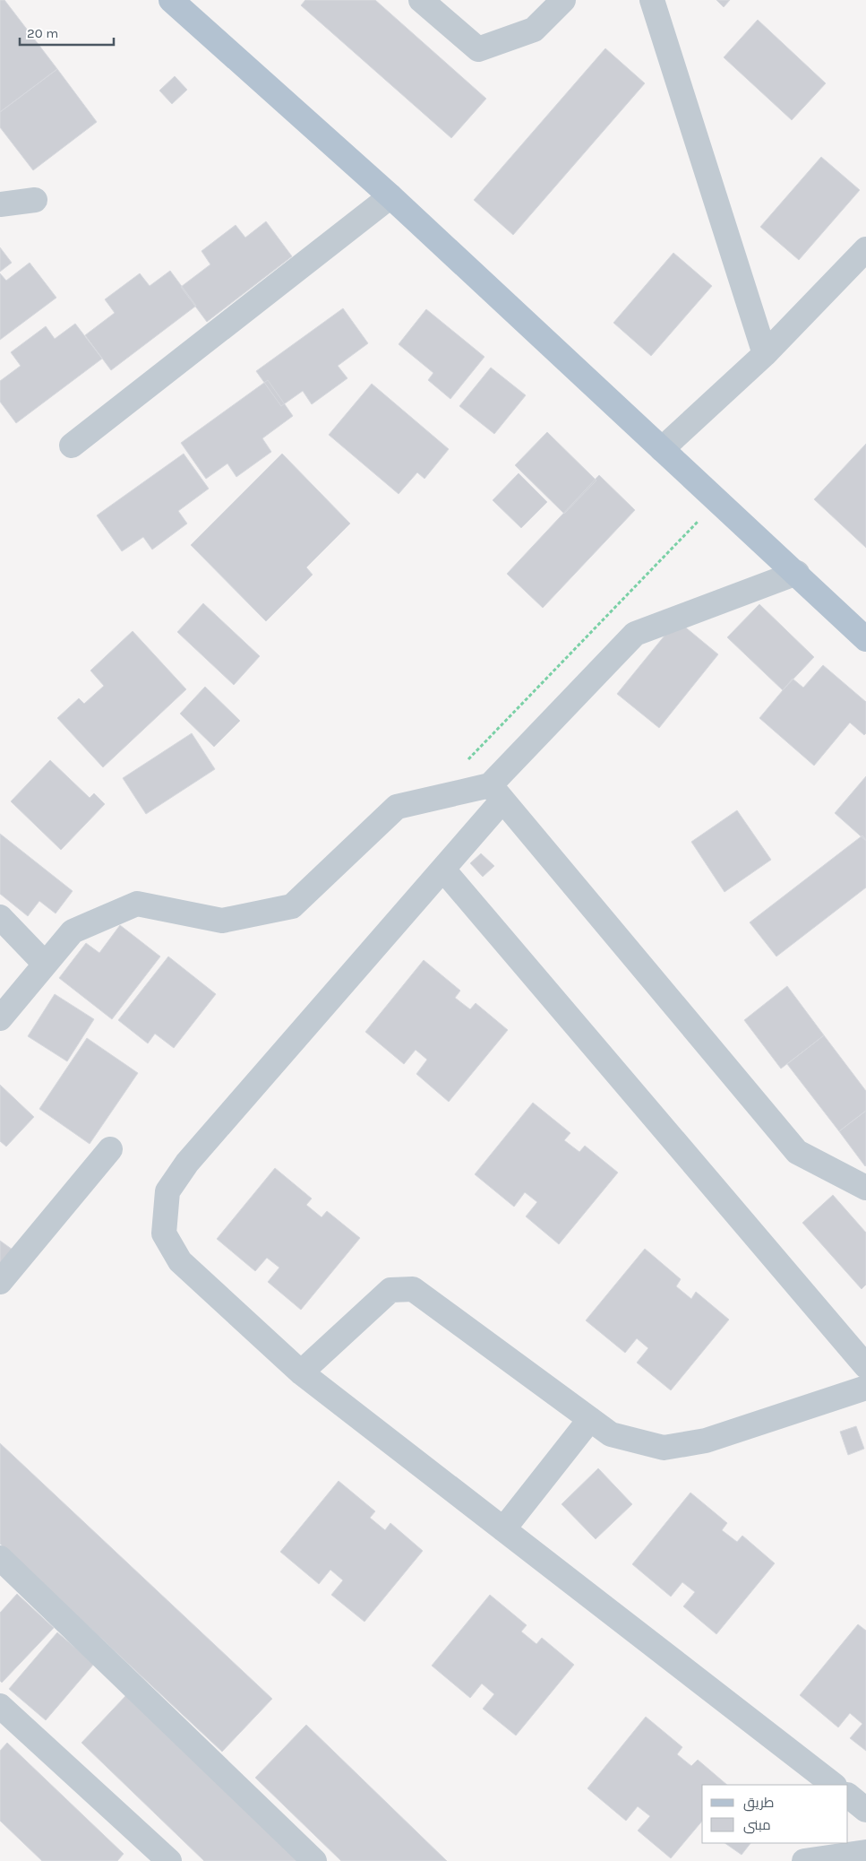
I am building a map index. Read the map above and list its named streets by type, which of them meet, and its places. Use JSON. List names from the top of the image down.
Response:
{
  "legend": ["طريق", "مبنى"],
  "scale_bar": "20 m"
}
